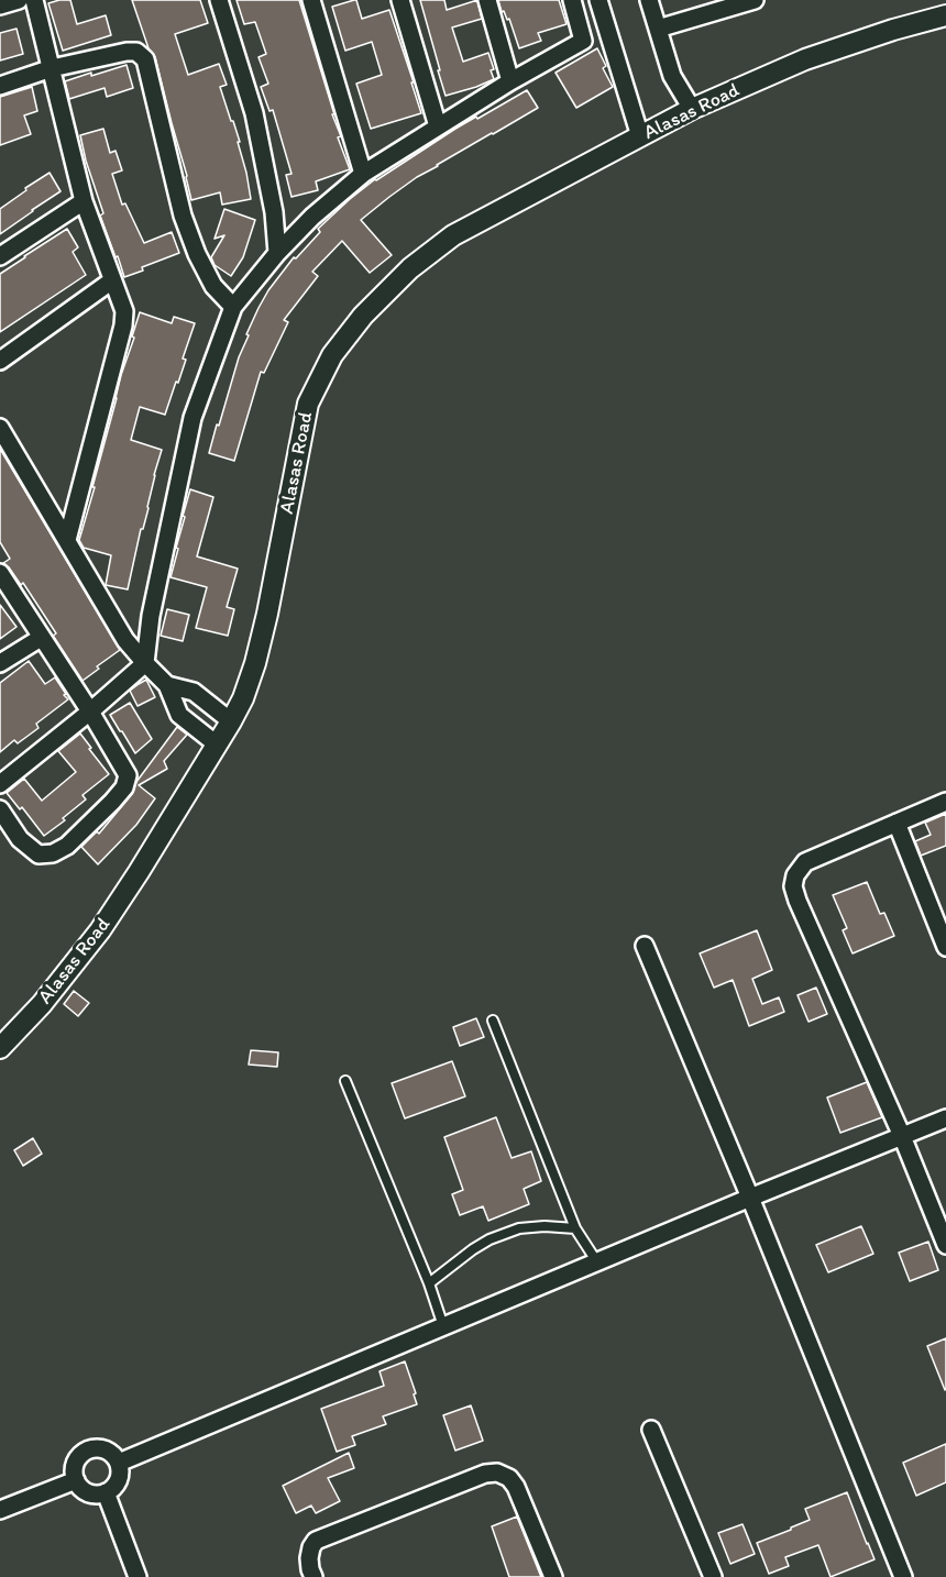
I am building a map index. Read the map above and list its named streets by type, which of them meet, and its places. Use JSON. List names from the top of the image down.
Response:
{
  "streets": {
    "street": ["Alasas Road"]
  }
}
